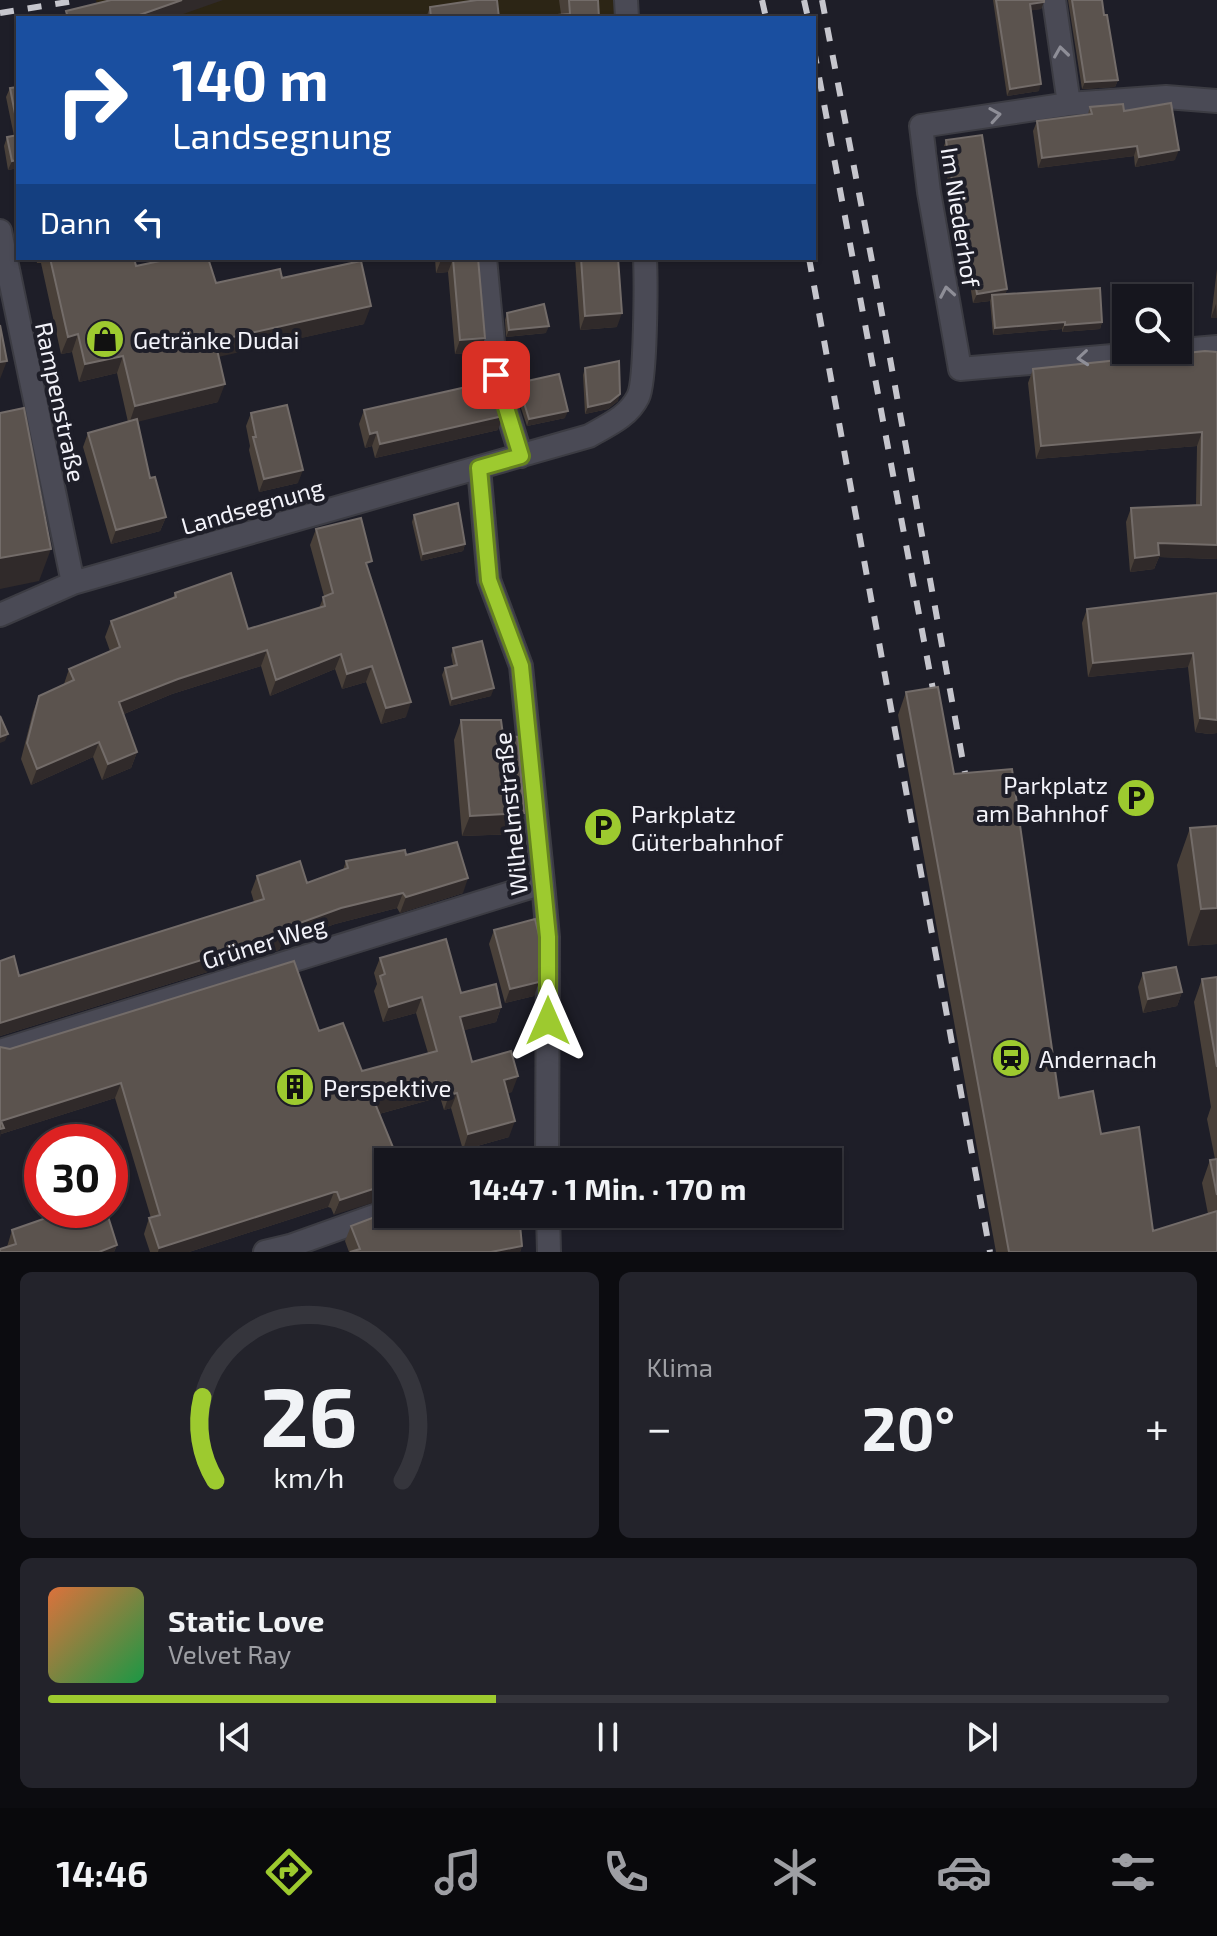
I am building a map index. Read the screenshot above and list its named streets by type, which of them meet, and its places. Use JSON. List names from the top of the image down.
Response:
{
  "streets": {
    "street": [
      "Im Niederhof",
      "Rampenstraße",
      "Landsegnung",
      "Wilhelmstraße",
      "Grüner Weg"
    ]
  },
  "crossings": [
    ["Rampenstraße", "Landsegnung"],
    ["Landsegnung", "Wilhelmstraße"],
    ["Wilhelmstraße", "Grüner Weg"]
  ],
  "places": {
    "shop": ["Getränke Dudai"],
    "parking": ["Parkplatz am Bahnhof", "Parkplatz Güterbahnhof"],
    "station": ["Andernach"],
    "building": ["Perspektive"]
  },
  "page": {
    "turn": ["140 m", "Landsegnung"],
    "then": "Dann",
    "limit": "30",
    "trip": "14:47 · 1 Min. · 170 m",
    "tile": "Klima",
    "heat": ["−", "20°", "+"],
    "song": ["Static Love", "Velvet Ray"],
    "tabs": "14:46",
    "gauge": ["26", "km/h"]
  }
}
